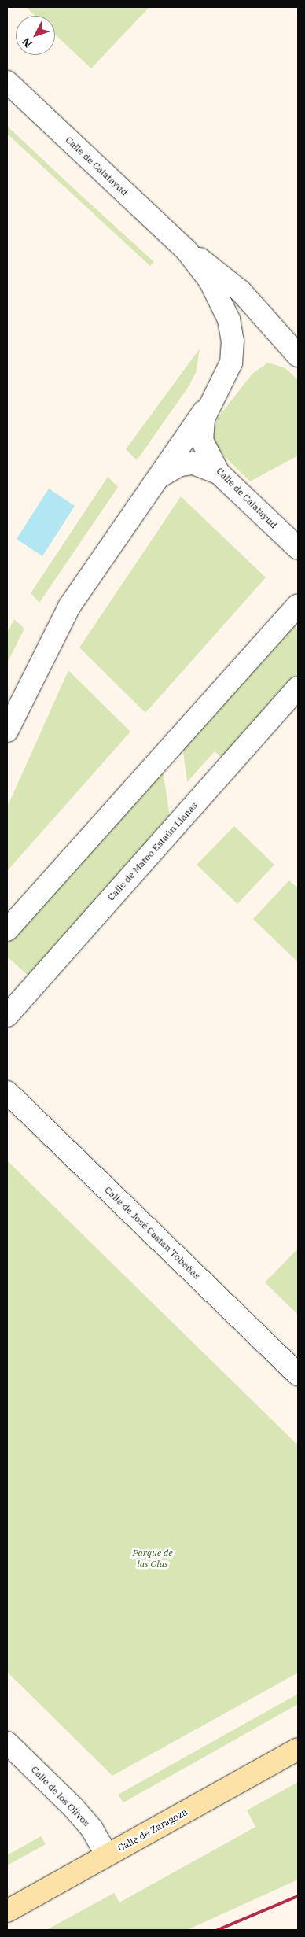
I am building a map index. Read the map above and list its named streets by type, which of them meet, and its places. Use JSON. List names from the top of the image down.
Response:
{
  "streets": {
    "main road": ["Calle de Zaragoza"],
    "street": [
      "Calle de Calatayud",
      "Calle de Mateo Estaún Llanas",
      "Calle de José Castán Tobeñas",
      "Calle de los Olivos"
    ]
  },
  "crossings": [
    ["Calle de los Olivos", "Calle de Zaragoza"]
  ],
  "parks": ["Parque de las Olas"],
  "north": "bottom left"
}
